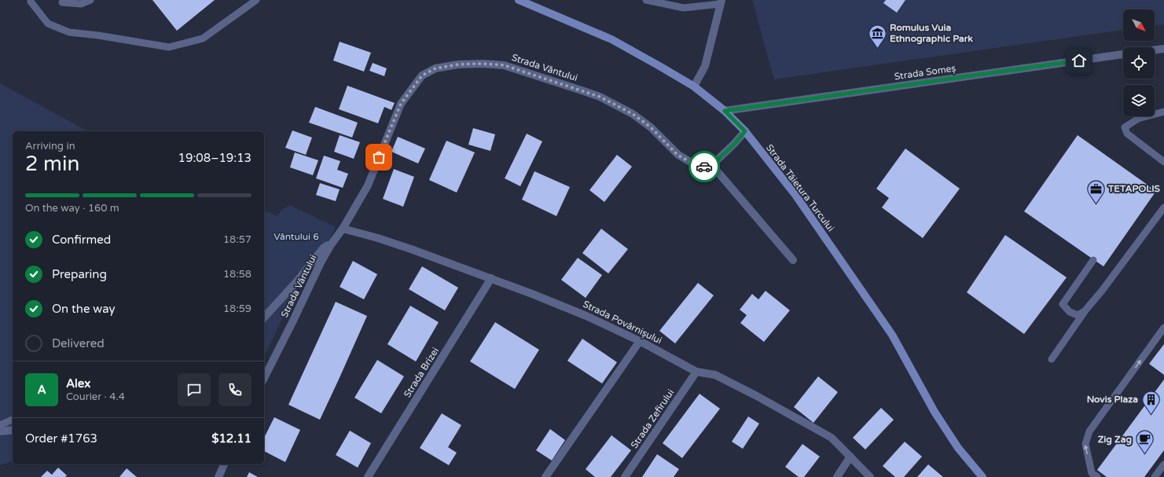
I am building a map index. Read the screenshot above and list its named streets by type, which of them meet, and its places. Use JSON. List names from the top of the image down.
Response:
{
  "streets": {
    "main road": ["Strada Tăietura Turcului"],
    "street": [
      "Strada Vântului",
      "Strada Someș",
      "Strada Povârnișului",
      "Strada Brizei",
      "Strada Zefirului"
    ]
  },
  "crossings": [
    ["Strada Vântului", "Strada Tăietura Turcului"],
    ["Strada Vântului", "Strada Povârnișului"],
    ["Strada Someș", "Strada Tăietura Turcului"],
    ["Strada Povârnișului", "Strada Brizei"],
    ["Strada Povârnișului", "Strada Zefirului"]
  ],
  "parks": ["Vântului 6"],
  "places": {
    "museum": ["Romulus Vuia Ethnographic Park"],
    "office": ["TETAPOLIS"],
    "building": ["Novis Plaza"],
    "cafe": ["Zig Zag"]
  },
  "north": "bottom right",
  "page": {
    "heading": ["2 min", "Arriving in", "19:08–19:13"],
    "panel": [
      "Alex",
      "Courier · 4.4",
      "Order #1763",
      "$12.11"
    ],
    "bar": "On the way · 160 m",
    "list": [
      ["Confirmed", "18:57"],
      ["Preparing", "18:58"],
      ["On the way", "18:59"],
      "Delivered"
    ],
    "round": "A"
  }
}
